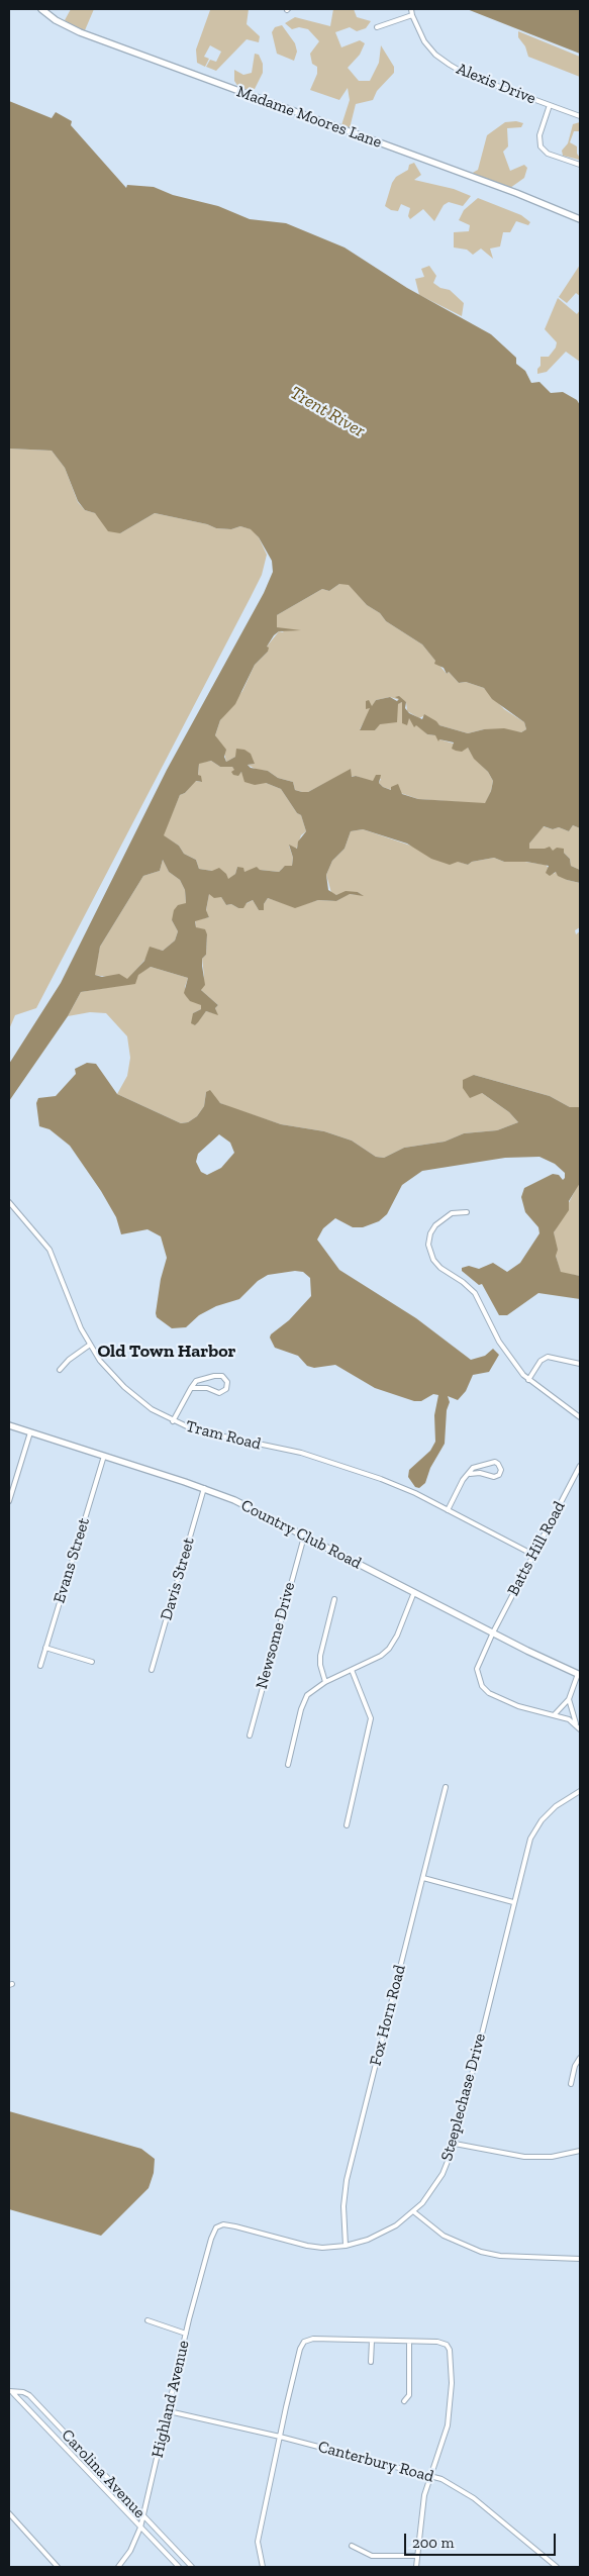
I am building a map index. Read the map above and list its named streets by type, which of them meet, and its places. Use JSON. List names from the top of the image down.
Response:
{
  "streets": {
    "street": [
      "Alexis Drive",
      "Madame Moores Lane",
      "Tram Road",
      "Country Club Road",
      "Batts Hill Road",
      "Evans Street",
      "Davis Street",
      "Newsome Drive",
      "Fox Horn Road",
      "Steeplechase Drive",
      "Highland Avenue",
      "Canterbury Road",
      "Carolina Avenue"
    ]
  },
  "crossings": [
    ["Tram Road", "Batts Hill Road"],
    ["Country Club Road", "Batts Hill Road"],
    ["Country Club Road", "Evans Street"],
    ["Country Club Road", "Davis Street"],
    ["Country Club Road", "Newsome Drive"],
    ["Fox Horn Road", "Steeplechase Drive"],
    ["Steeplechase Drive", "Highland Avenue"],
    ["Highland Avenue", "Canterbury Road"],
    ["Highland Avenue", "Carolina Avenue"]
  ],
  "districts": ["Old Town Harbor"],
  "water": ["Trent River"],
  "scale_bar": "200 m"
}
